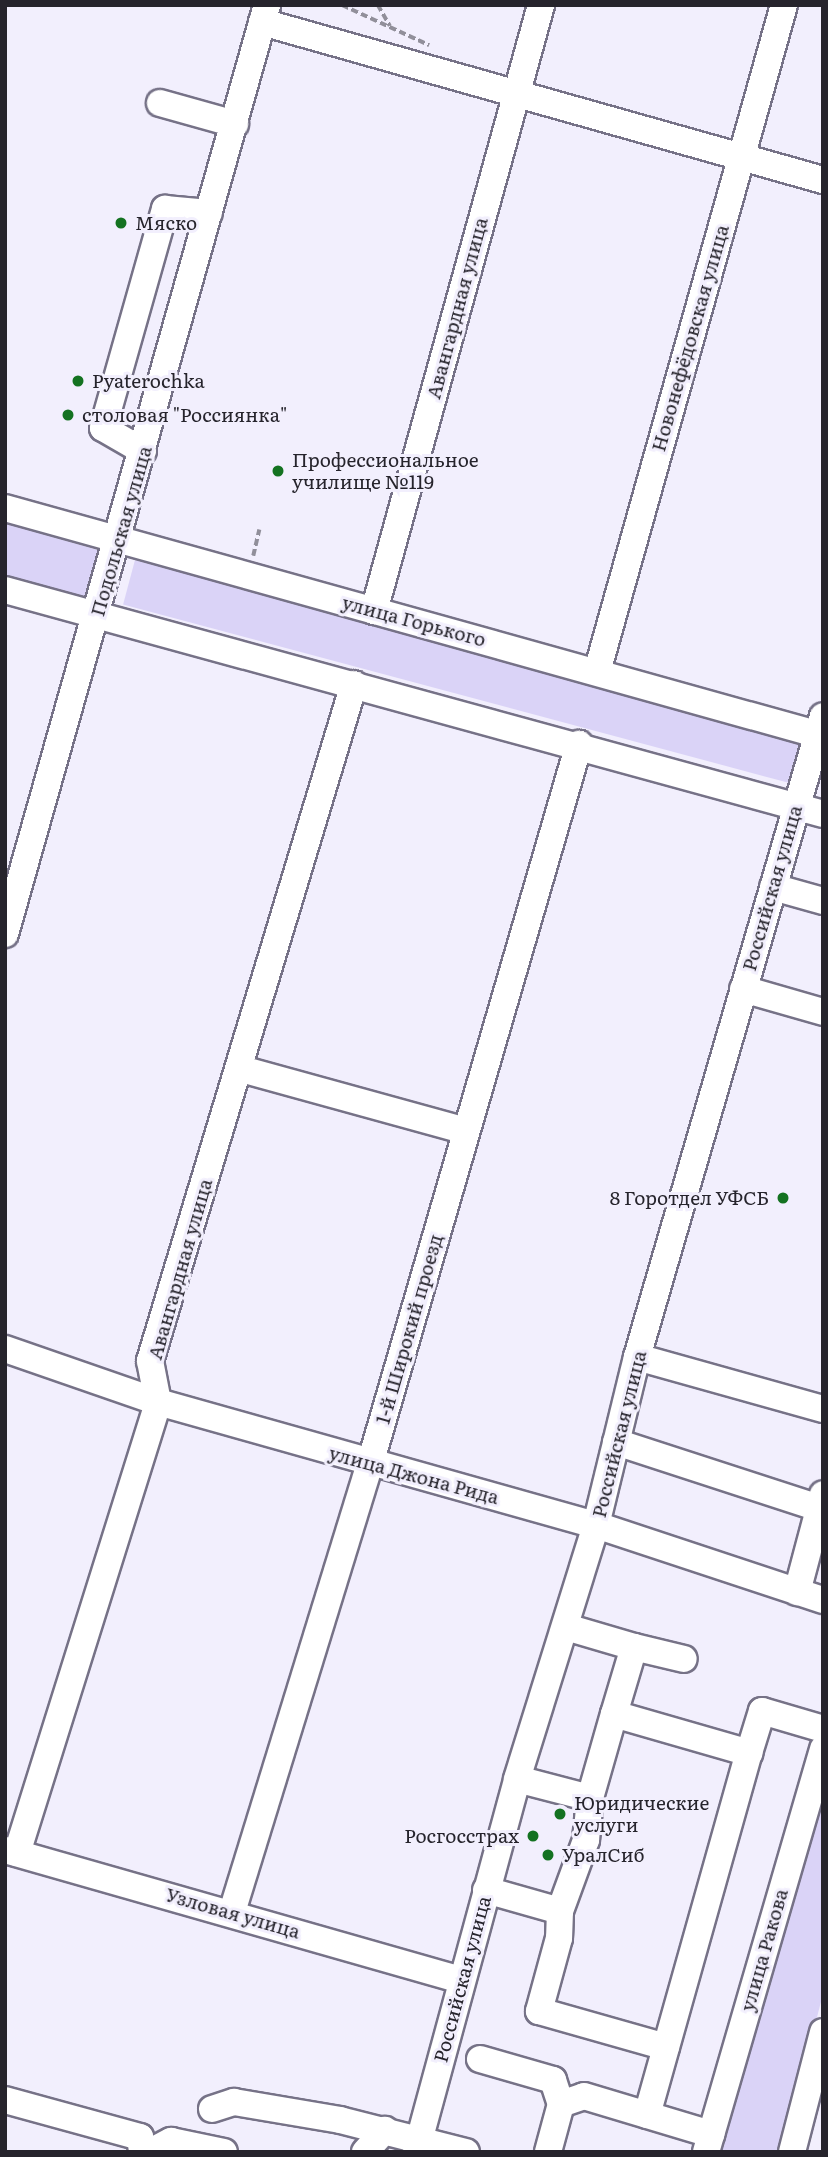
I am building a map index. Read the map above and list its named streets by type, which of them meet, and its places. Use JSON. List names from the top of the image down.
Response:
{
  "streets": {
    "street": [
      "Авангардная улица",
      "Новонефёдовская улица",
      "Подольская улица",
      "улица Горького",
      "Российская улица",
      "1-й Широкий проезд",
      "улица Джона Рида",
      "Узловая улица",
      "улица Ракова"
    ]
  },
  "crossings": [
    ["Авангардная улица", "улица Горького"],
    ["Авангардная улица", "улица Джона Рида"],
    ["Авангардная улица", "Узловая улица"],
    ["Новонефёдовская улица", "улица Горького"],
    ["Подольская улица", "улица Горького"],
    ["улица Горького", "Российская улица"],
    ["Российская улица", "улица Джона Рида"],
    ["Российская улица", "Узловая улица"],
    ["1-й Широкий проезд", "улица Джона Рида"],
    ["1-й Широкий проезд", "Узловая улица"]
  ],
  "places": [
    "Мяско",
    "Pyaterochka",
    "столовая \"Россиянка\"",
    "Профессиональное училище №119",
    "8 Горотдел УФСБ",
    "Юридические услуги",
    "Росгосстрах",
    "УралСиб"
  ]
}
